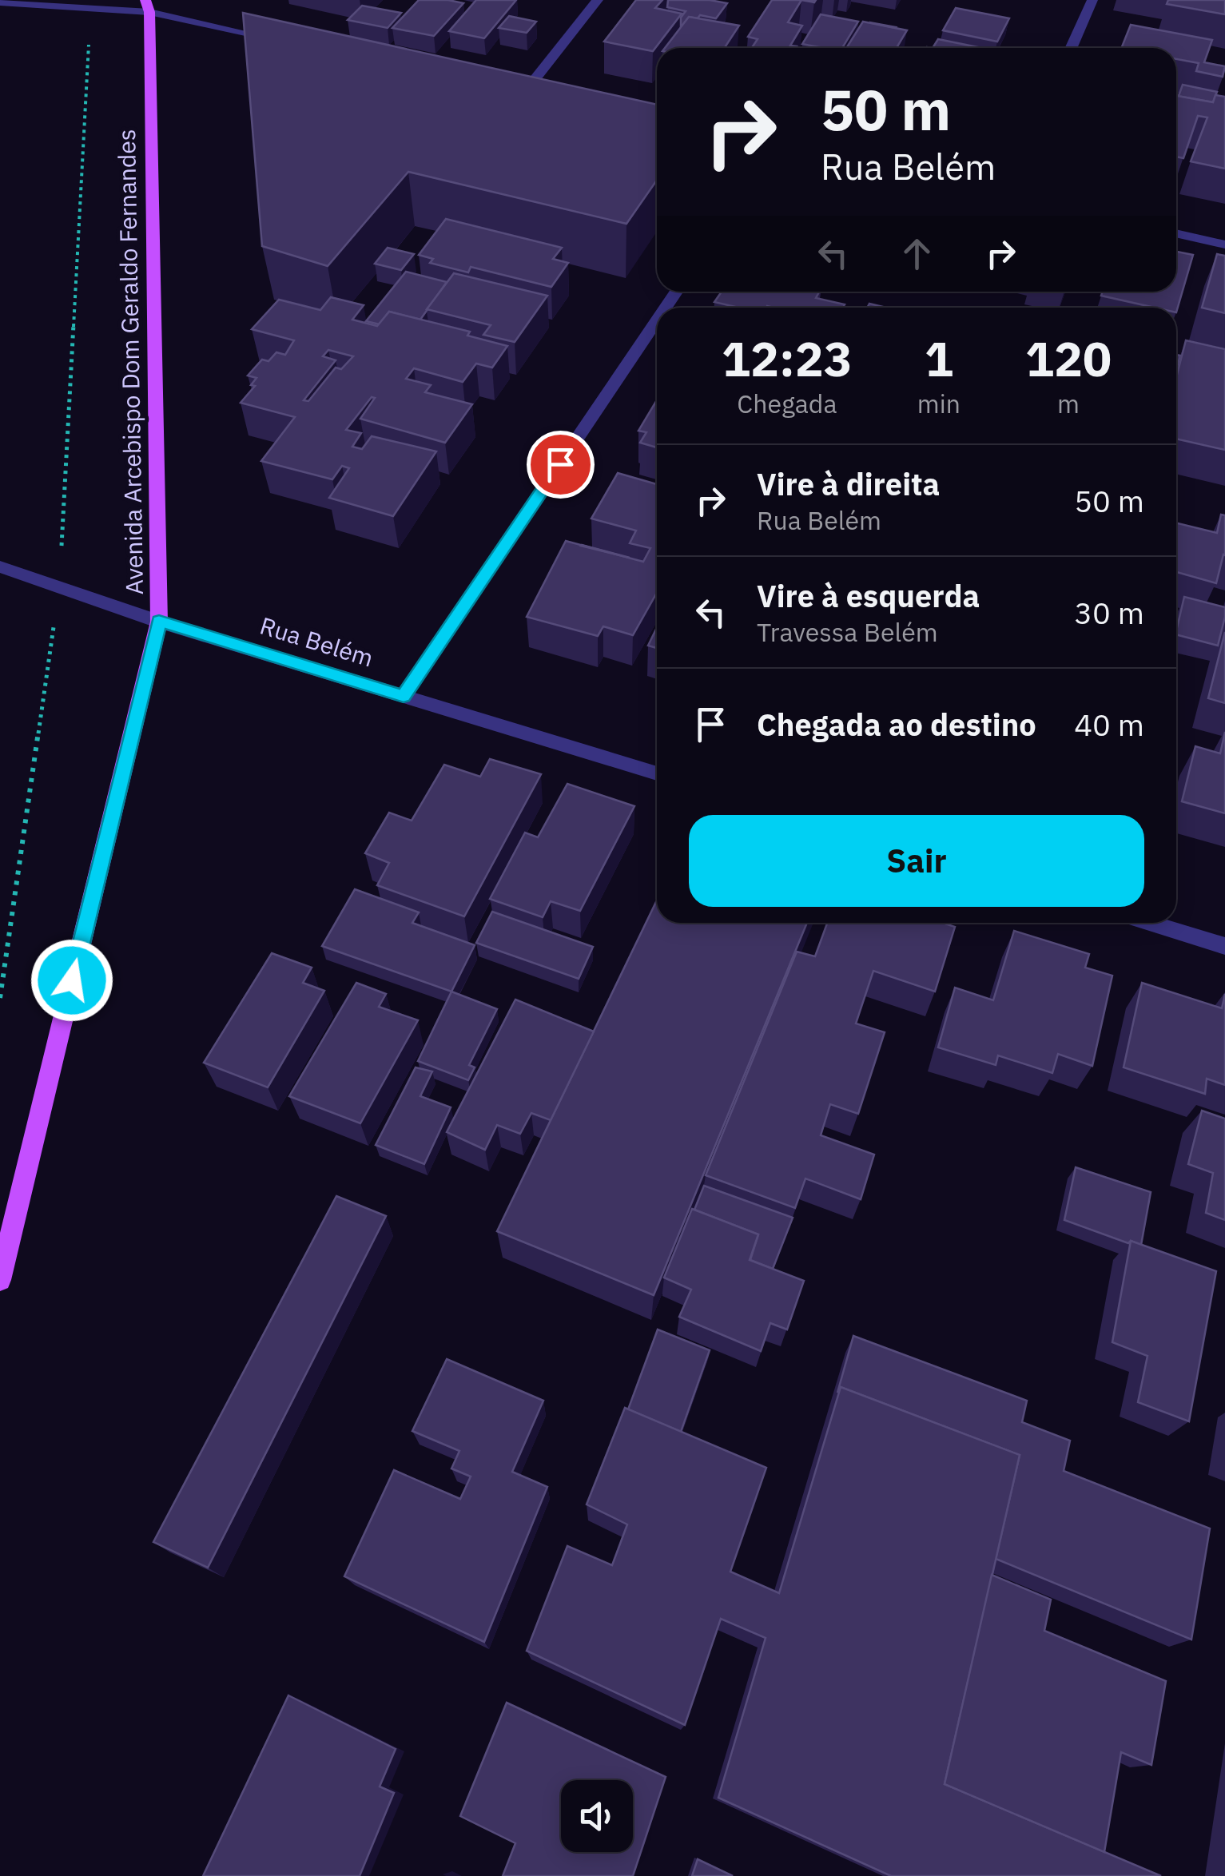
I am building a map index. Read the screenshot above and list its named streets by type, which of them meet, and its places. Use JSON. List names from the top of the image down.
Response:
{
  "streets": {
    "main road": ["Avenida Arcebispo Dom Geraldo Fernandes"],
    "street": ["Rua Belém"]
  },
  "crossings": [
    ["Avenida Arcebispo Dom Geraldo Fernandes", "Rua Belém"]
  ],
  "page": {
    "turn": ["50 m", "Rua Belém"],
    "eta": [
      "12:23",
      "Chegada",
      "1",
      "min",
      "120",
      "m"
    ],
    "list": [
      {
        "name": "Vire à direita",
        "note": "Rua Belém",
        "value": "50 m"
      },
      {
        "name": "Vire à esquerda",
        "note": "Travessa Belém",
        "value": "30 m"
      },
      {
        "name": "Chegada ao destino",
        "value": "40 m"
      }
    ],
    "buttons": "Sair"
  }
}
